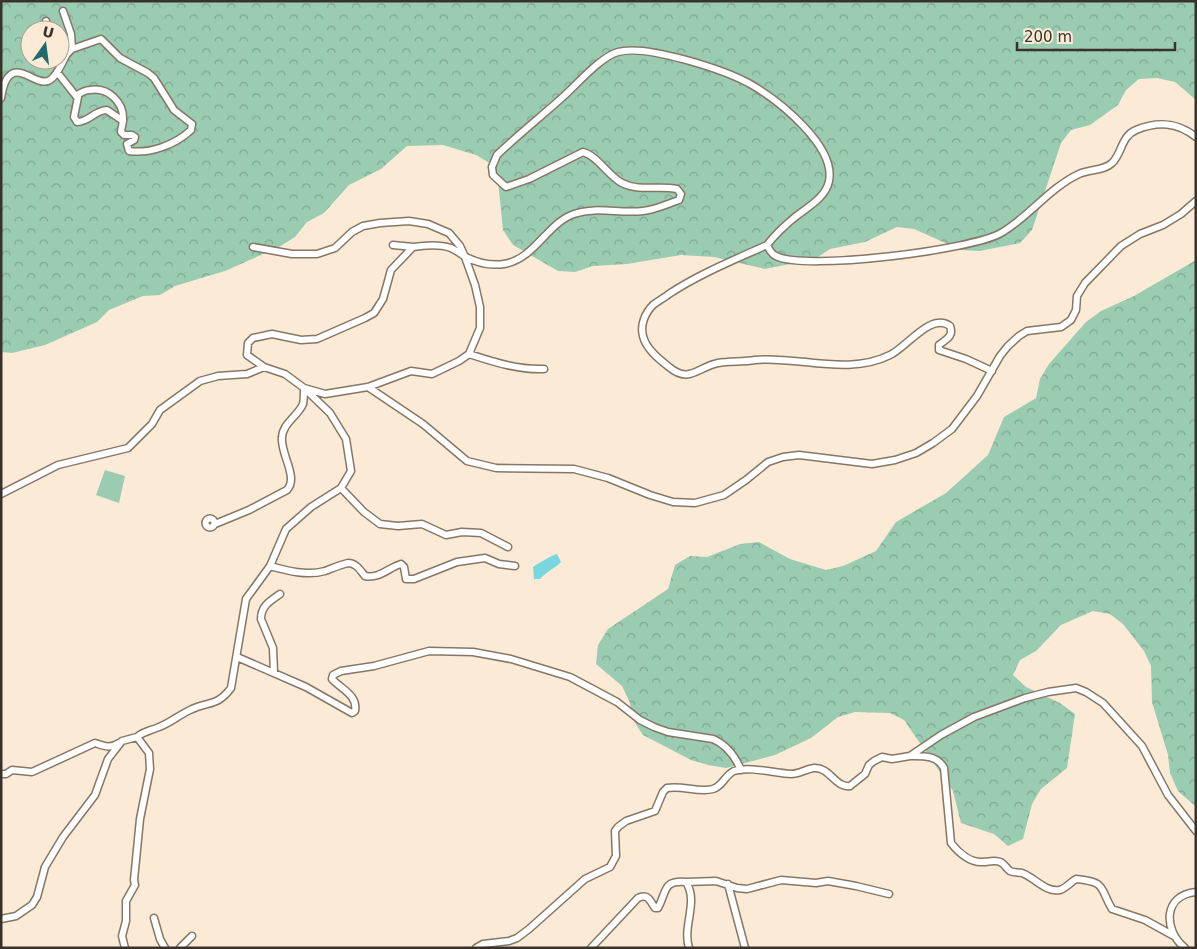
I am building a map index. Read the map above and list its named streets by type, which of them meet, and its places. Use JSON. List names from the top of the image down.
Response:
{
  "scale_bar": "200 m",
  "north": "top"
}
